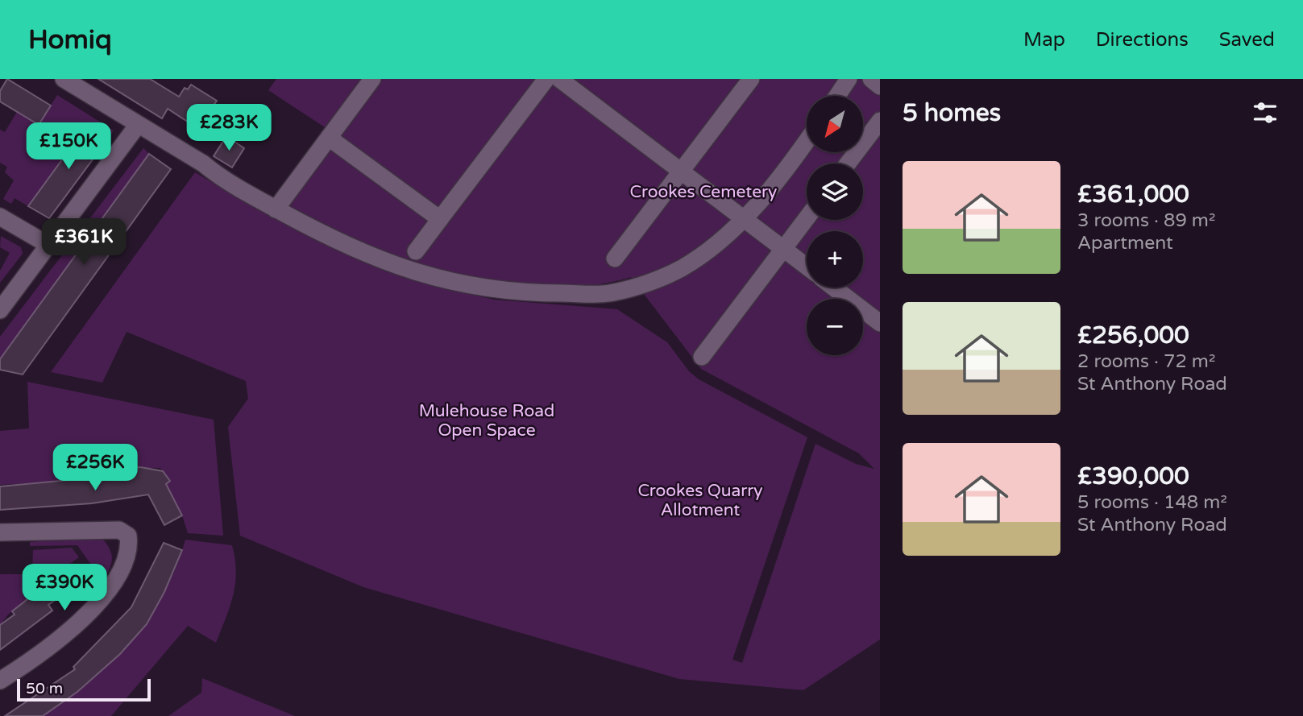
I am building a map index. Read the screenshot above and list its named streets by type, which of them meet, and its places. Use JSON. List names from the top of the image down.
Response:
{
  "parks": ["Crookes Cemetery", "Mulehouse Road Open Space", "Crookes Quarry Allotment"],
  "scale_bar": "50 m",
  "north": "bottom left",
  "page": {
    "header": "Homiq",
    "nav": ["Map", "Directions", "Saved"],
    "heading": "5 homes",
    "map_buttons": ["+", "−"],
    "price": [
      "£283K",
      "£150K",
      "£361K",
      "£256K",
      "£390K"
    ],
    "list": [
      {
        "name": "£361,000",
        "note": "3 rooms · 89 m² · Apartment"
      },
      {
        "name": "£256,000",
        "note": "2 rooms · 72 m² · St Anthony Road"
      },
      {
        "name": "£390,000",
        "note": "5 rooms · 148 m² · St Anthony Road"
      }
    ],
    "scale": "50 m"
  }
}
